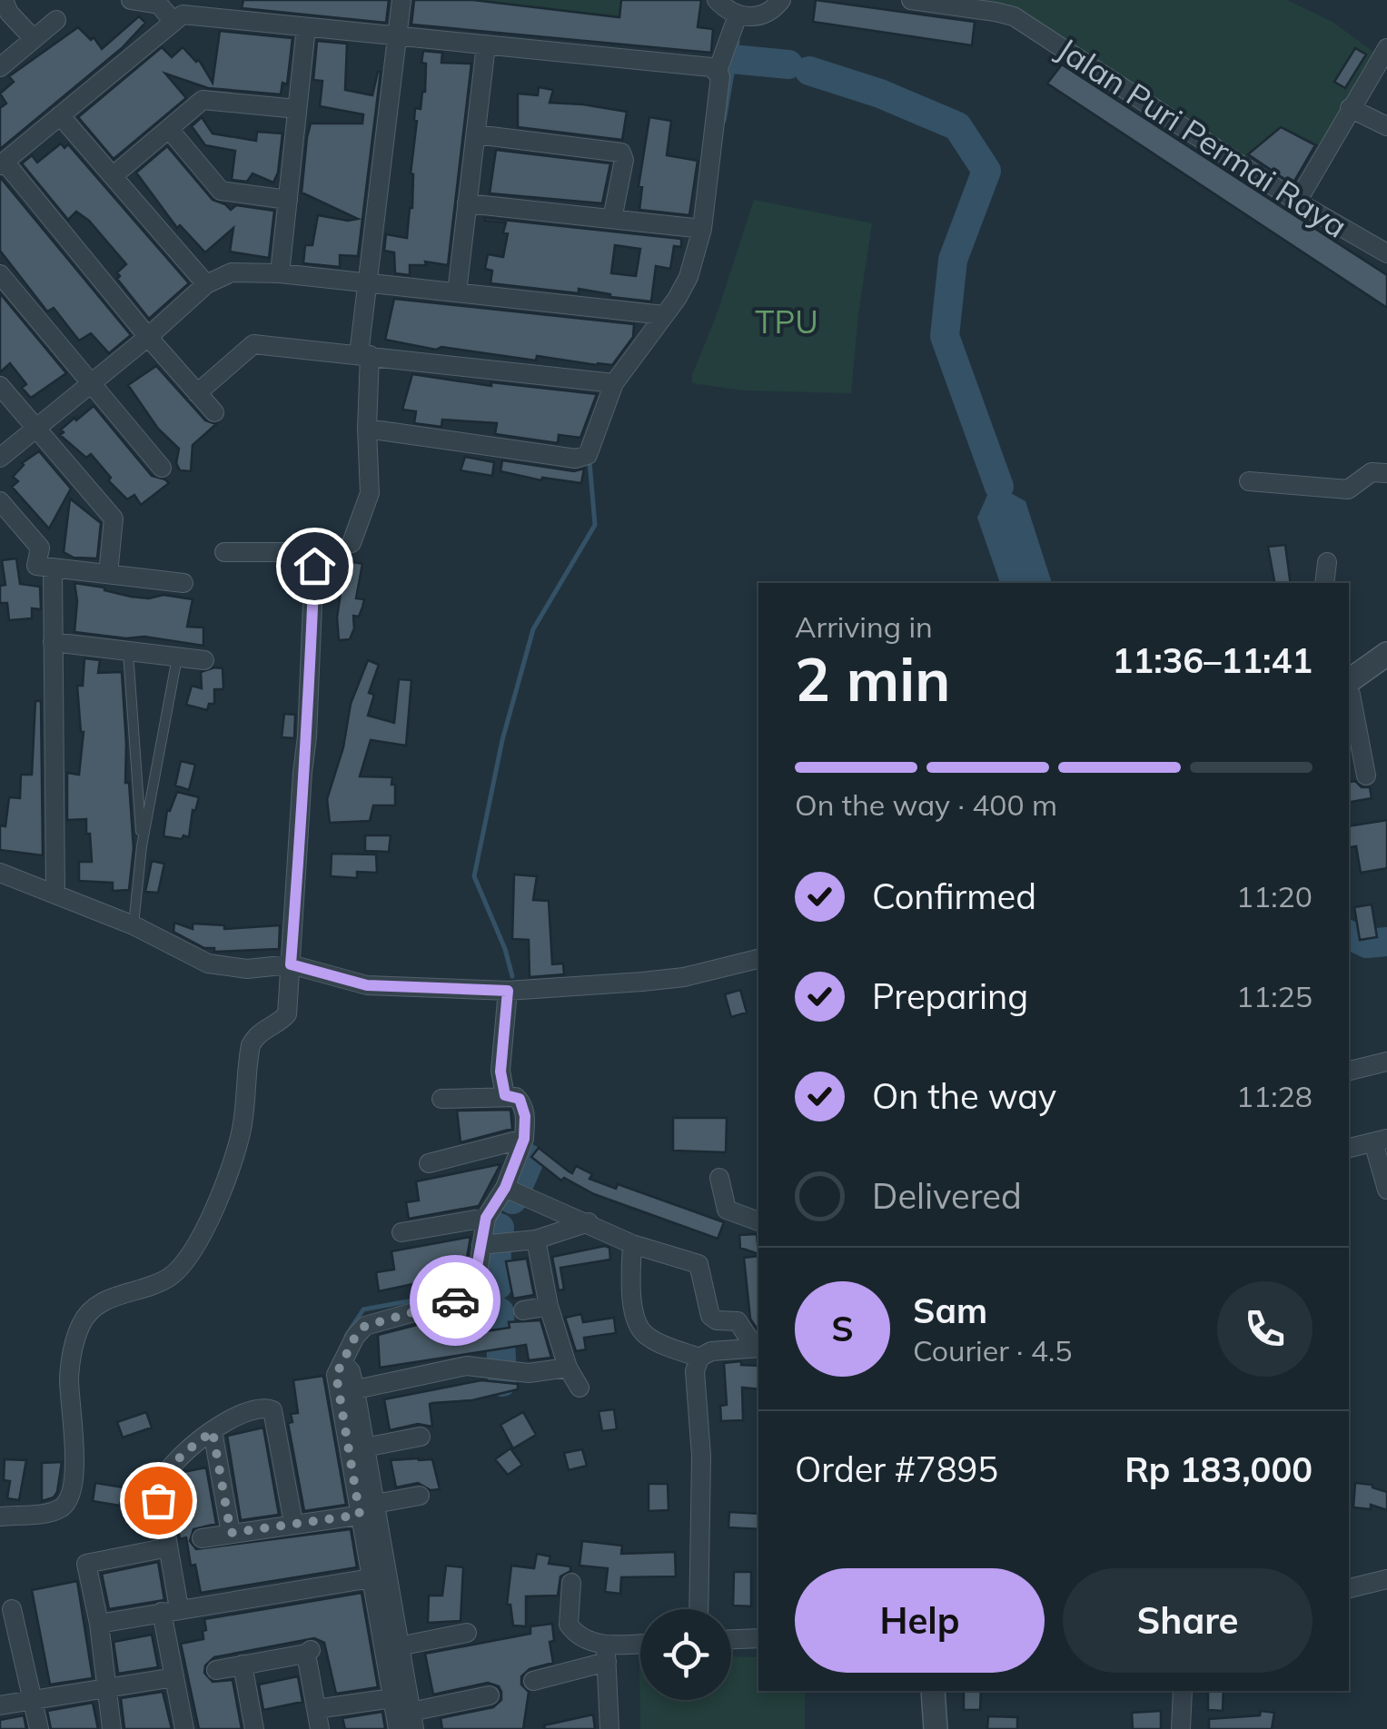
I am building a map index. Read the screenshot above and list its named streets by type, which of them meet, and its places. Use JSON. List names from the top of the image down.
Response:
{
  "streets": {
    "street": ["Jalan Puri Permai Raya"]
  },
  "parks": ["TPU"],
  "page": {
    "heading": ["2 min", "Arriving in", "11:36–11:41"],
    "panel": [
      "Sam",
      "Courier · 4.5",
      "Order #7895",
      "Rp 183,000"
    ],
    "bar": "On the way · 400 m",
    "list": [
      ["Confirmed", "11:20"],
      ["Preparing", "11:25"],
      ["On the way", "11:28"],
      "Delivered"
    ],
    "round": "S",
    "buttons": ["Help", "Share"]
  }
}
